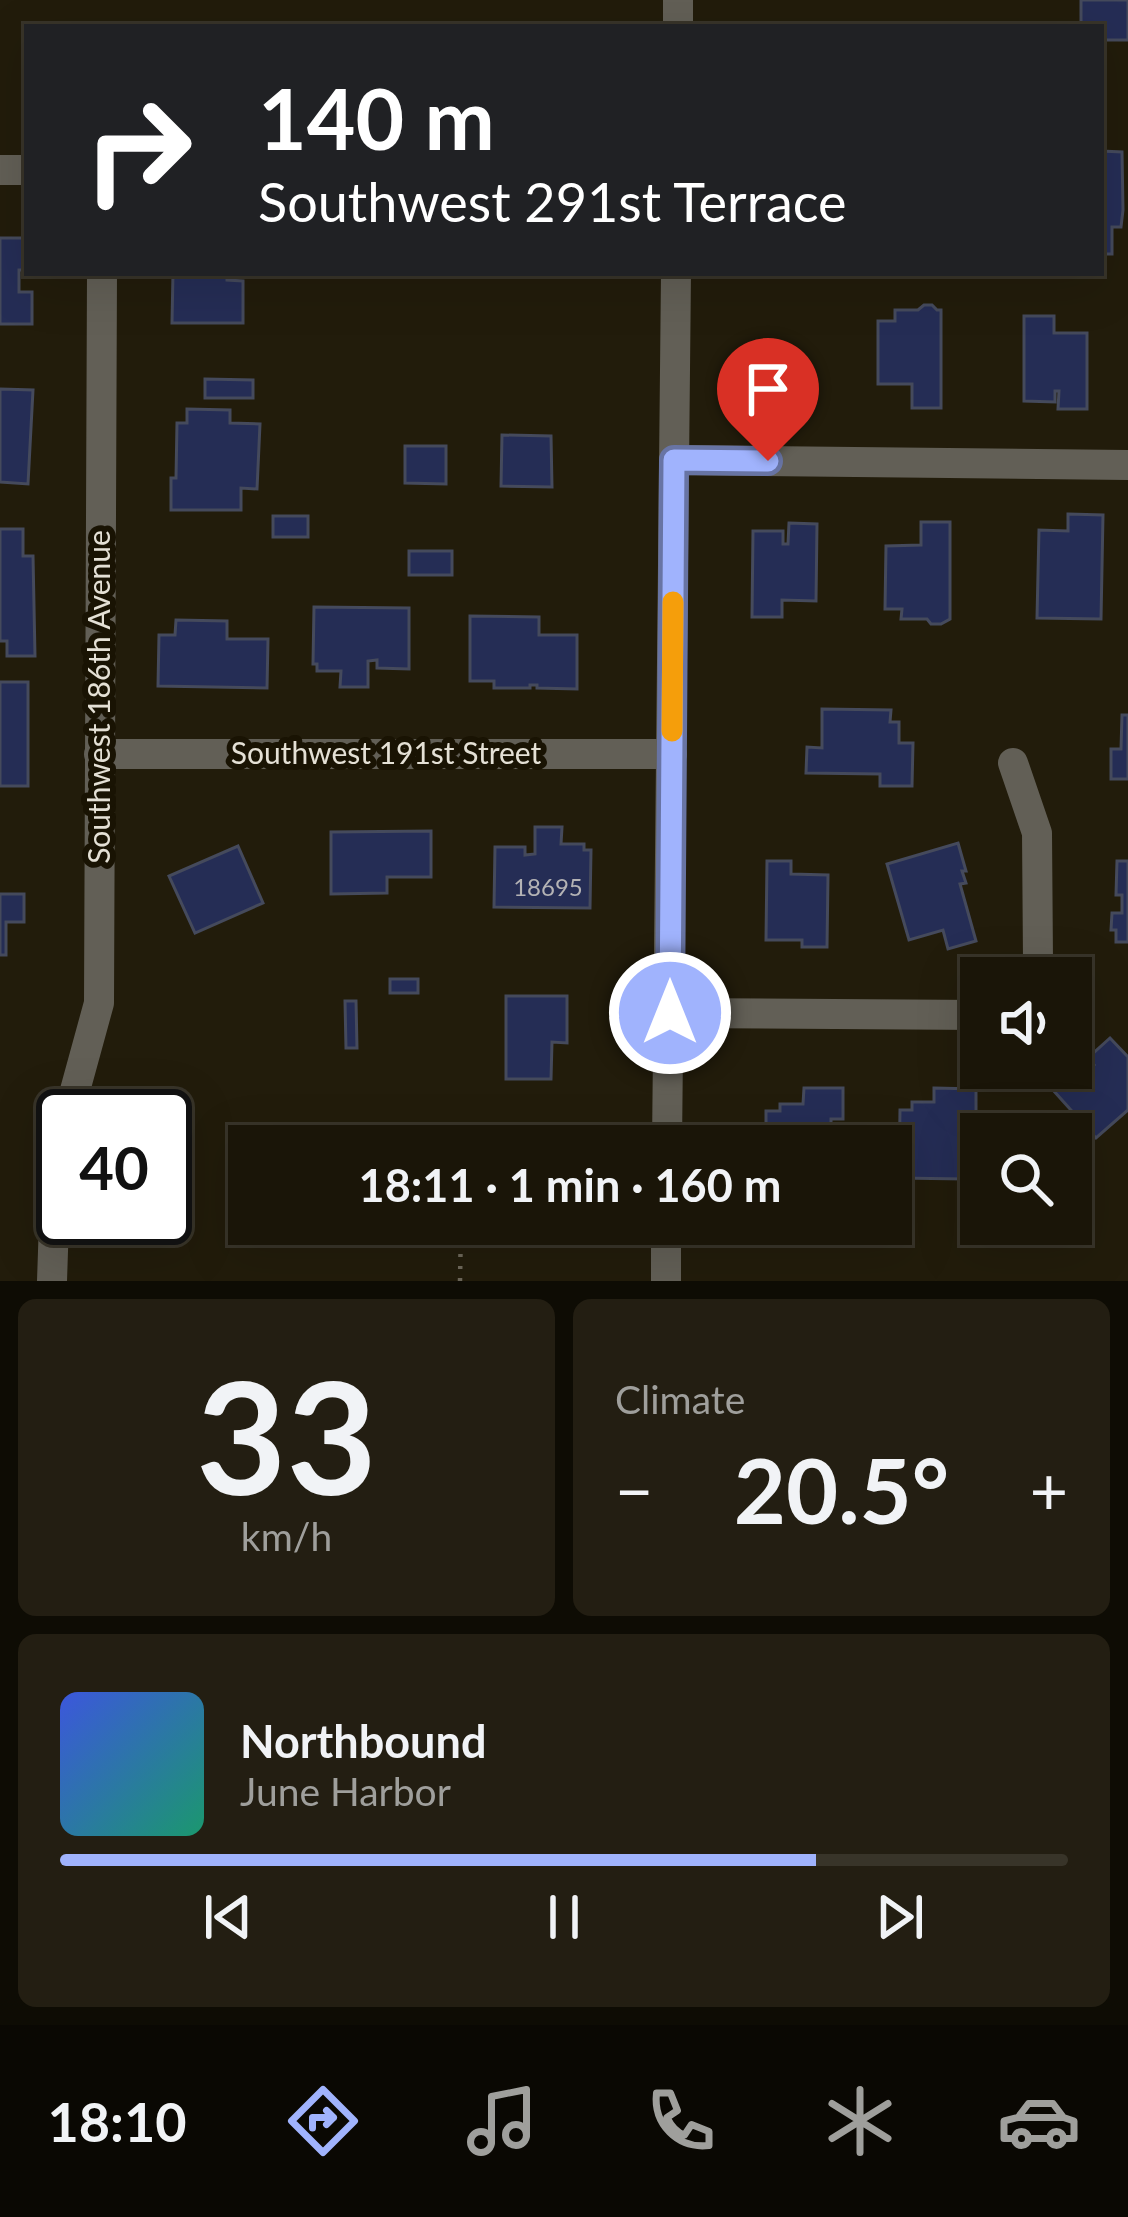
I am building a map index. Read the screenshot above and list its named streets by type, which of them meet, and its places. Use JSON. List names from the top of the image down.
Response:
{
  "streets": {
    "street": ["Southwest 186th Avenue", "Southwest 191st Street"]
  },
  "crossings": [
    ["Southwest 186th Avenue", "Southwest 191st Street"]
  ],
  "house_numbers": ["18695"],
  "page": {
    "turn": ["140 m", "Southwest 291st Terrace"],
    "limit": "40",
    "trip": "18:11 · 1 min · 160 m",
    "tile": [
      ["33", "km/h"],
      "Climate"
    ],
    "heat": ["−", "20.5°", "+"],
    "song": ["Northbound", "June Harbor"],
    "tabs": "18:10"
  }
}
